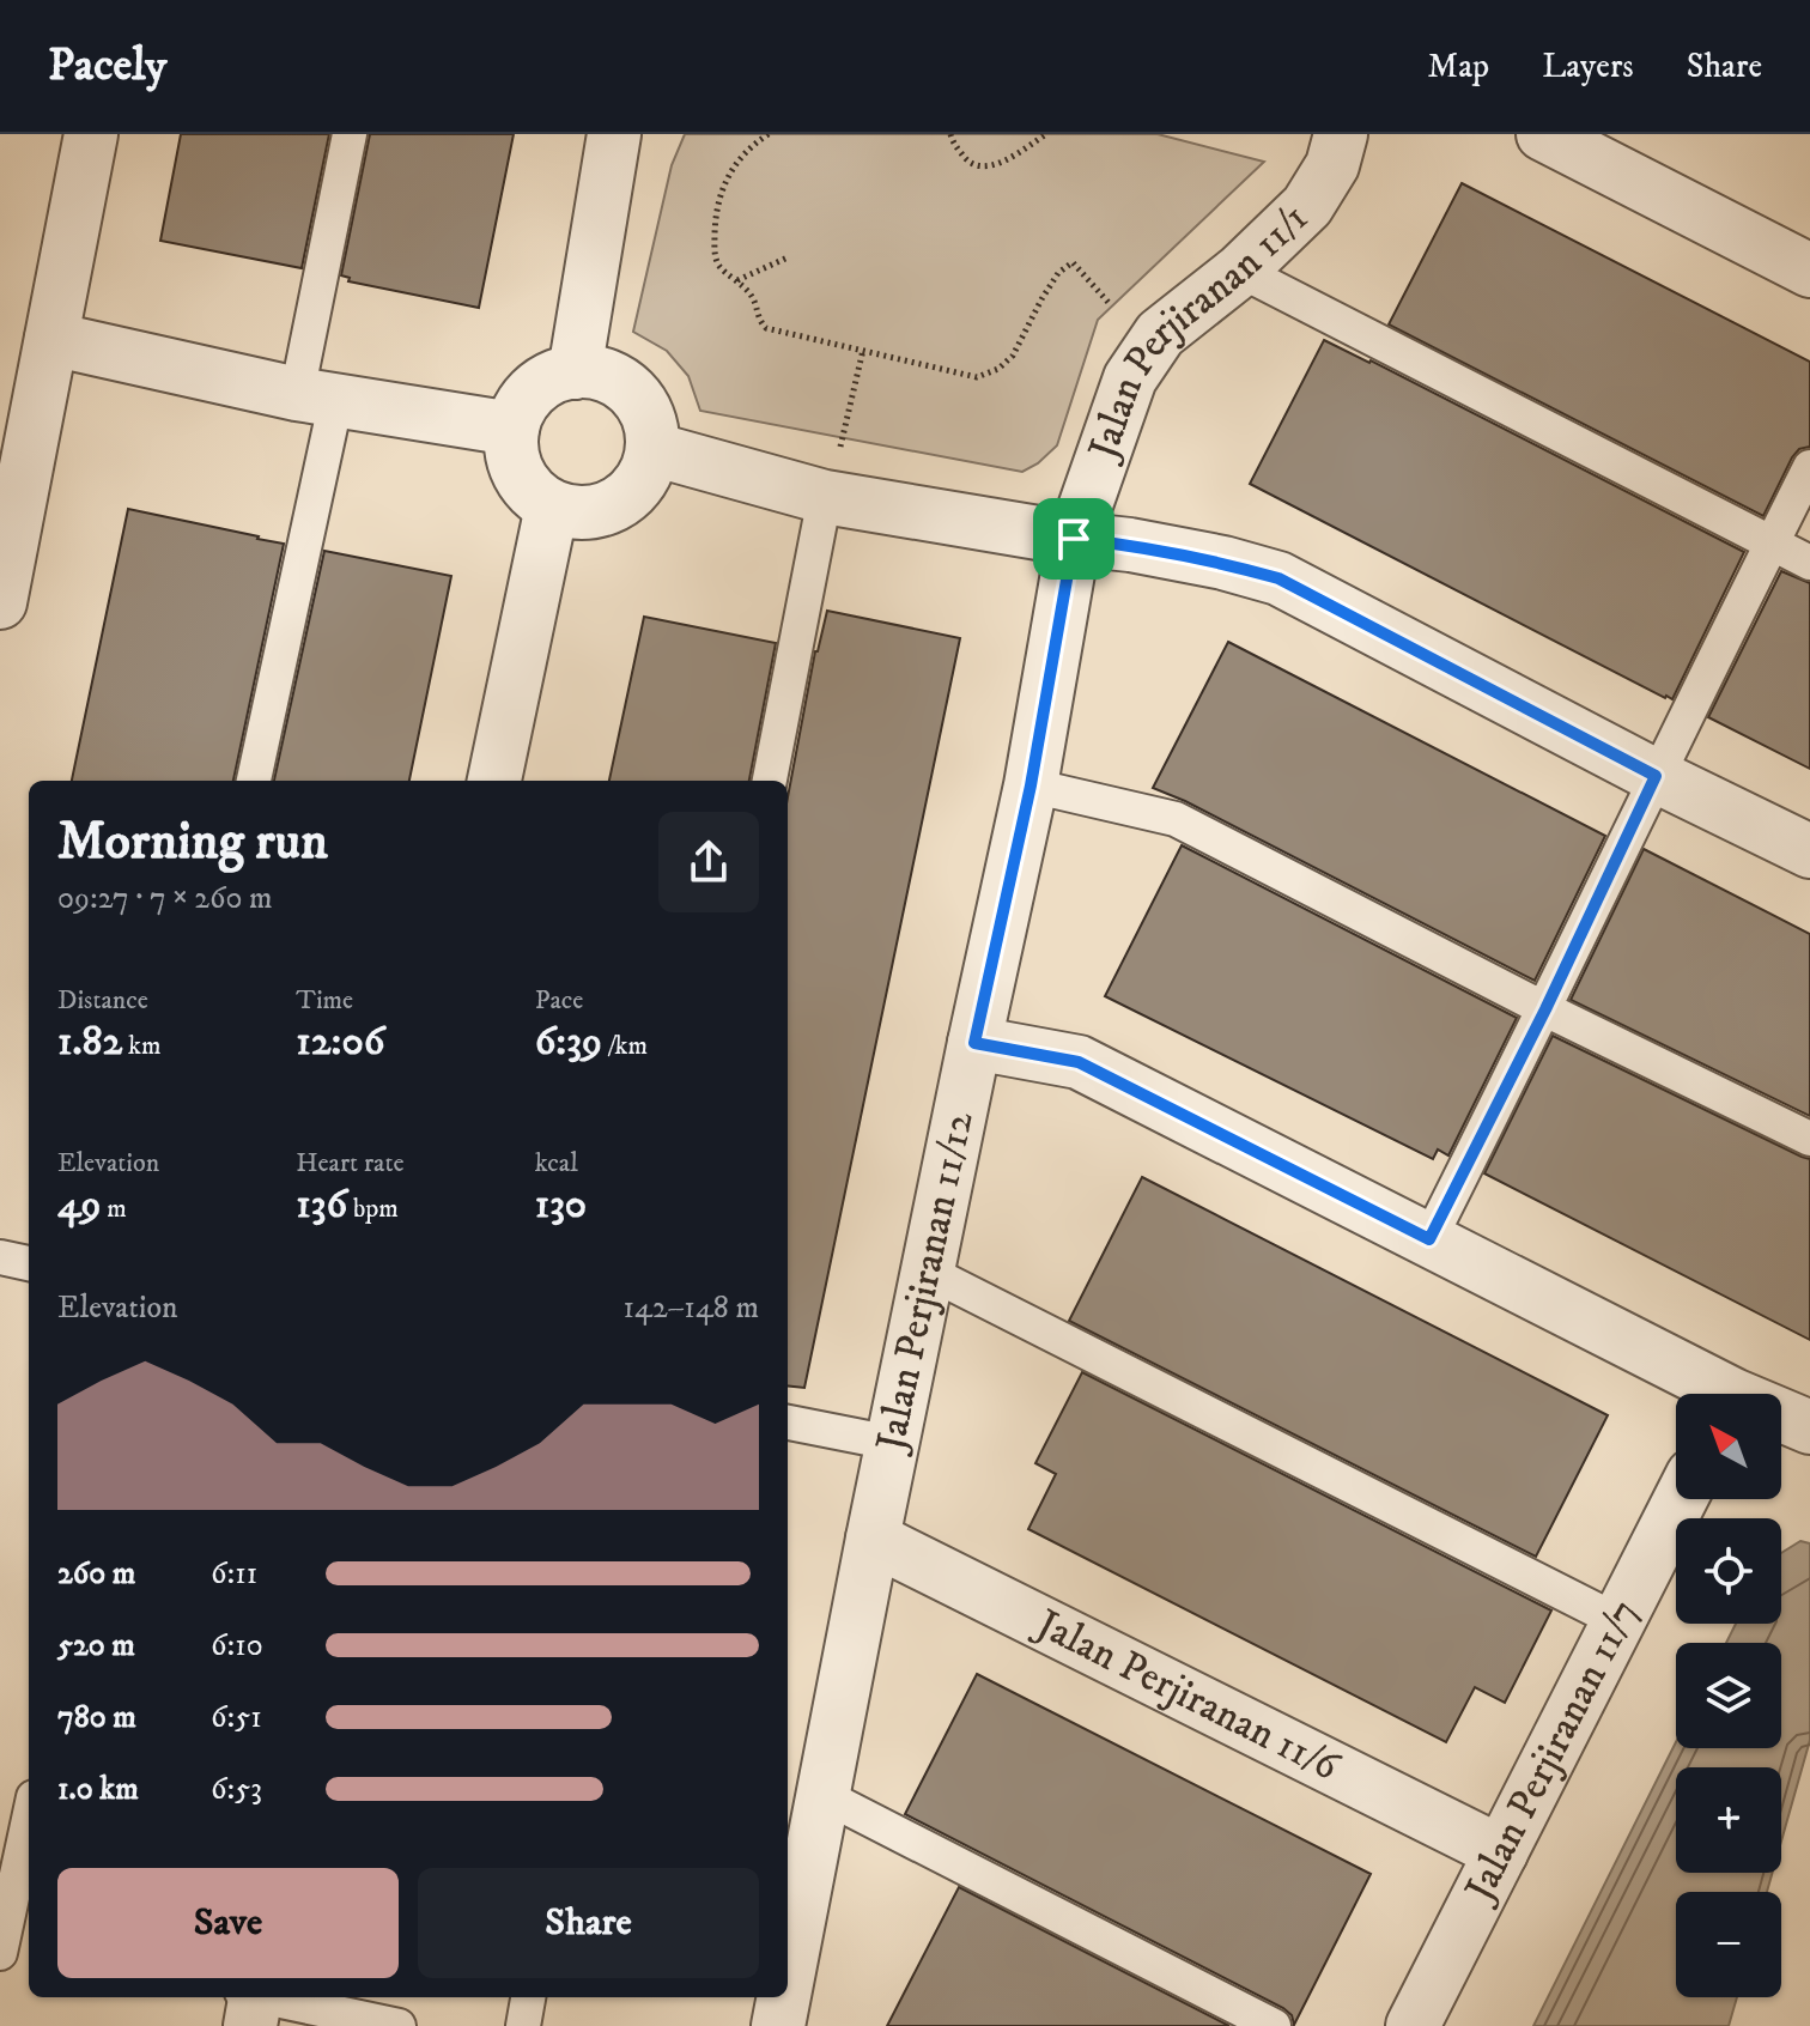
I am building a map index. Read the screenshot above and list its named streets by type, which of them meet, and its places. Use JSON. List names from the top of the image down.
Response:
{
  "streets": {
    "street": [
      "Jalan Perjiranan 11/1",
      "Jalan Perjiranan 11/12",
      "Jalan Perjiranan 11/6",
      "Jalan Perjiranan 11/7"
    ]
  },
  "crossings": [
    ["Jalan Perjiranan 11/1", "Jalan Perjiranan 11/12"],
    ["Jalan Perjiranan 11/12", "Jalan Perjiranan 11/6"],
    ["Jalan Perjiranan 11/6", "Jalan Perjiranan 11/7"]
  ],
  "north": "top left",
  "page": {
    "header": "Pacely",
    "nav": ["Map", "Layers", "Share"],
    "heading": ["Morning run", "09:27 · 7 × 260 m"],
    "stats": [
      ["Distance", "1.82 km"],
      ["Time", "12:06"],
      ["Pace", "6:39 /km"],
      ["Elevation", "49 m"],
      ["Heart rate", "136 bpm"],
      ["kcal", "130"]
    ],
    "chart": ["Elevation", "142–148 m"],
    "map_buttons": ["+", "−"],
    "list": [
      {
        "name": "260 m",
        "note": "6:11"
      },
      {
        "name": "520 m",
        "note": "6:10"
      },
      {
        "name": "780 m",
        "note": "6:51"
      },
      {
        "name": "1.0 km",
        "note": "6:53"
      }
    ],
    "buttons": ["Save", "Share"]
  }
}
